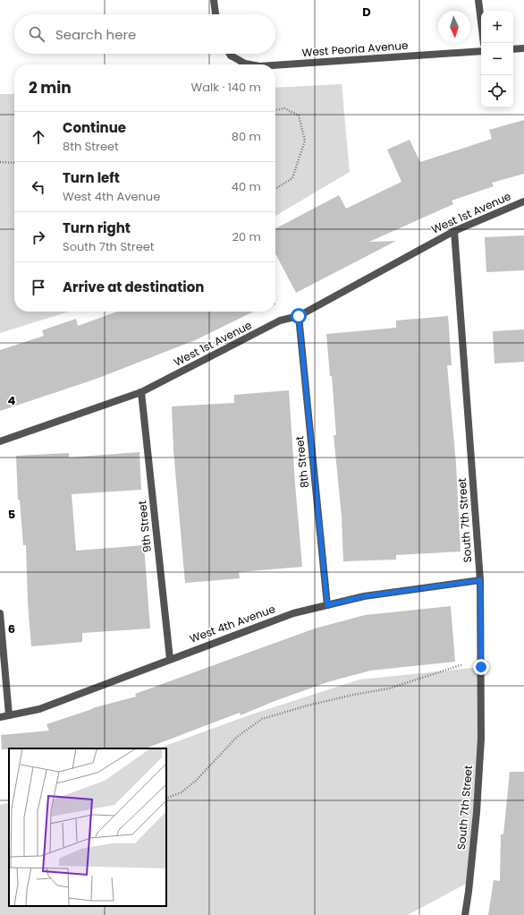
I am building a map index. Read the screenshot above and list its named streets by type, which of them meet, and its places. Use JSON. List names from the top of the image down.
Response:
{
  "streets": {
    "street": [
      "West Peoria Avenue",
      "West 1st Avenue",
      "8th Street",
      "South 7th Street",
      "9th Street",
      "West 4th Avenue"
    ]
  },
  "crossings": [
    ["West 1st Avenue", "8th Street"],
    ["West 1st Avenue", "South 7th Street"],
    ["West 1st Avenue", "9th Street"],
    ["8th Street", "West 4th Avenue"],
    ["South 7th Street", "West 4th Avenue"],
    ["9th Street", "West 4th Avenue"]
  ],
  "north": "bottom",
  "page": {
    "map_buttons": ["+", "−"],
    "search": "Search here",
    "heading": ["2 min", "Walk · 140 m"],
    "list": [
      ["Continue", "8th Street", "80 m"],
      ["Turn left", "West 4th Avenue", "40 m"],
      ["Turn right", "South 7th Street", "20 m"],
      "Arrive at destination"
    ]
  },
  "grid": {
    "columns": ["D"],
    "rows": ["4", "5", "6"]
  }
}
